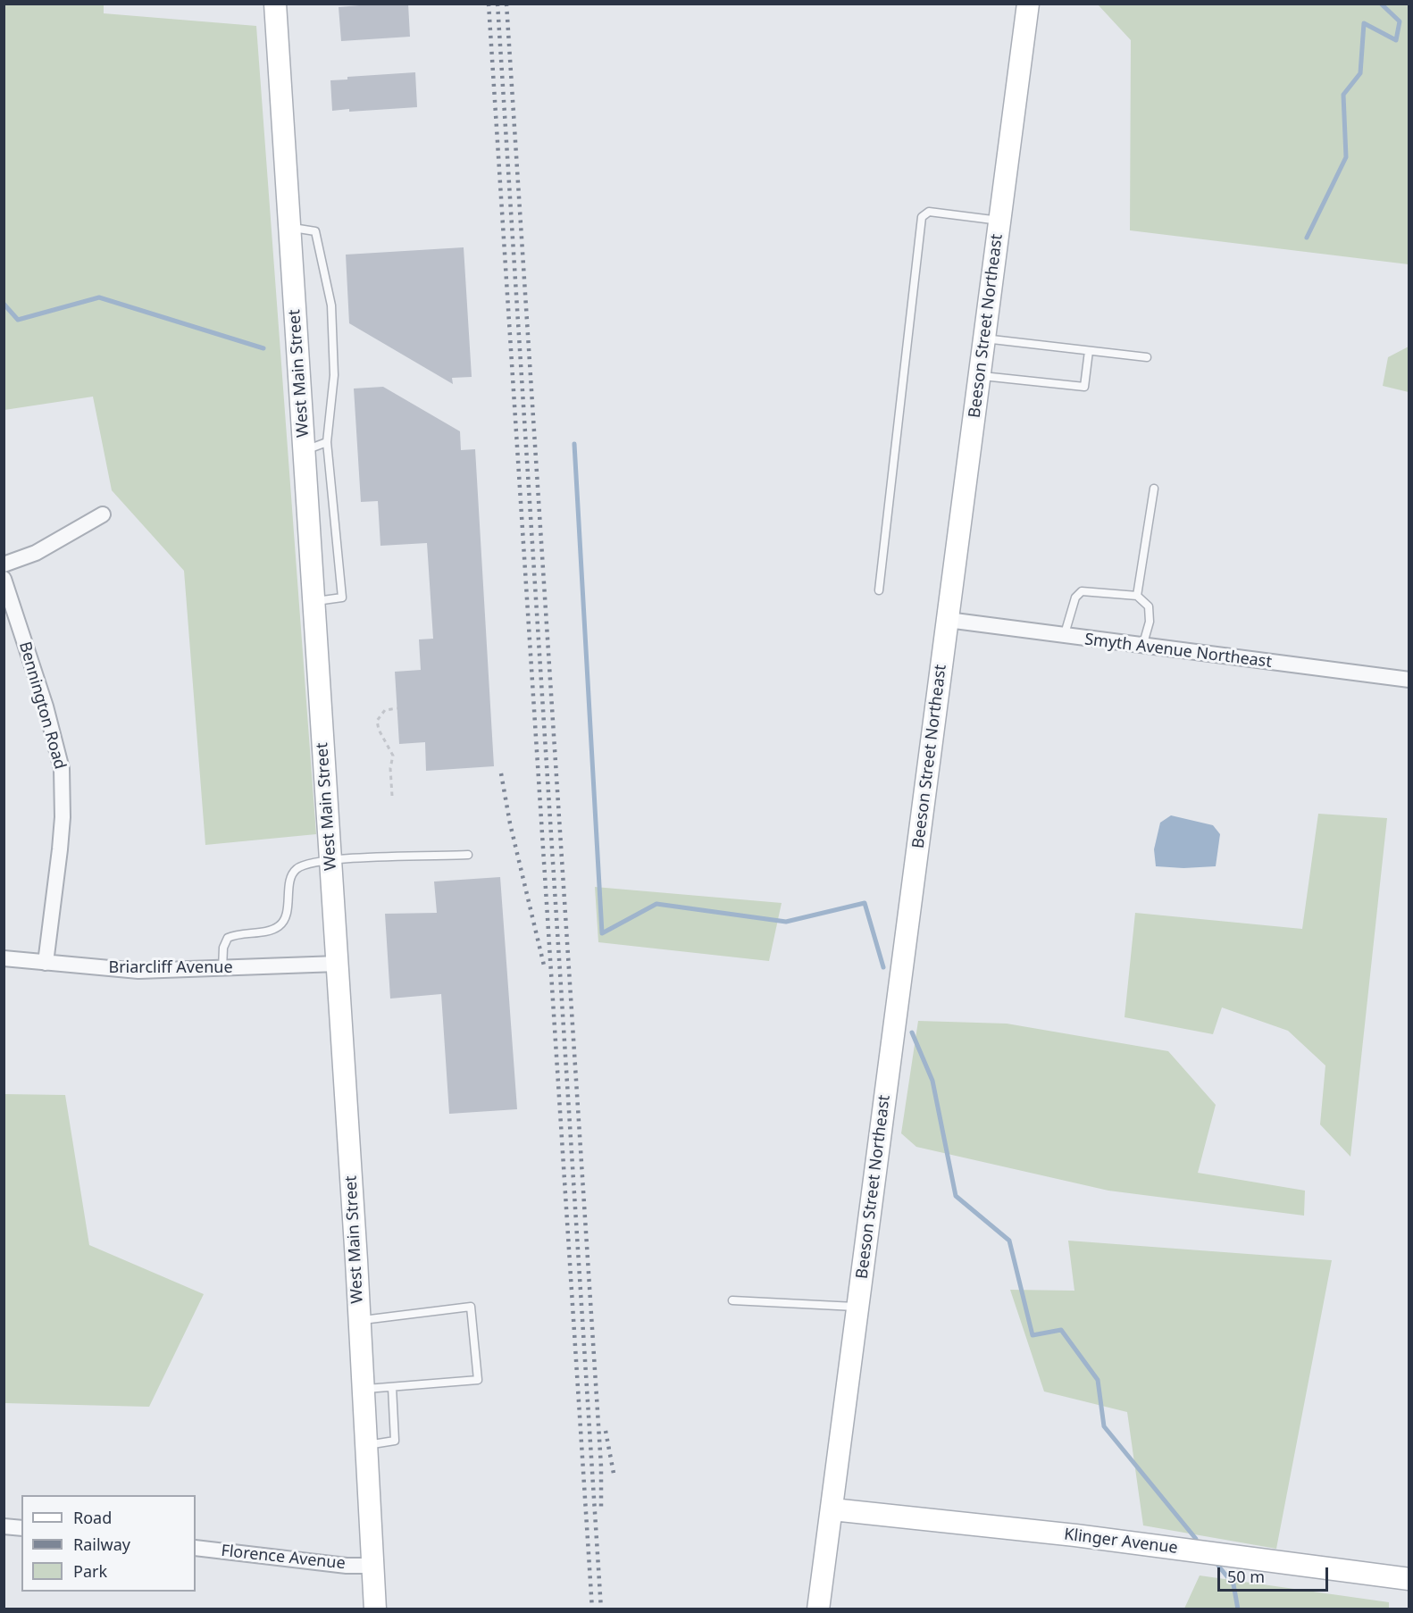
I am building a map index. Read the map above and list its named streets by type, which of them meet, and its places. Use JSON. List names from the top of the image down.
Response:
{
  "streets": {
    "street": [
      "Beeson Street Northeast",
      "West Main Street",
      "Smyth Avenue Northeast",
      "Bennington Road",
      "Briarcliff Avenue",
      "Klinger Avenue",
      "Florence Avenue"
    ]
  },
  "crossings": [
    ["Beeson Street Northeast", "Smyth Avenue Northeast"],
    ["Beeson Street Northeast", "Klinger Avenue"],
    ["West Main Street", "Briarcliff Avenue"],
    ["West Main Street", "Florence Avenue"],
    ["Bennington Road", "Briarcliff Avenue"]
  ],
  "legend": ["Road", "Railway", "Park"],
  "scale_bar": "50 m"
}
